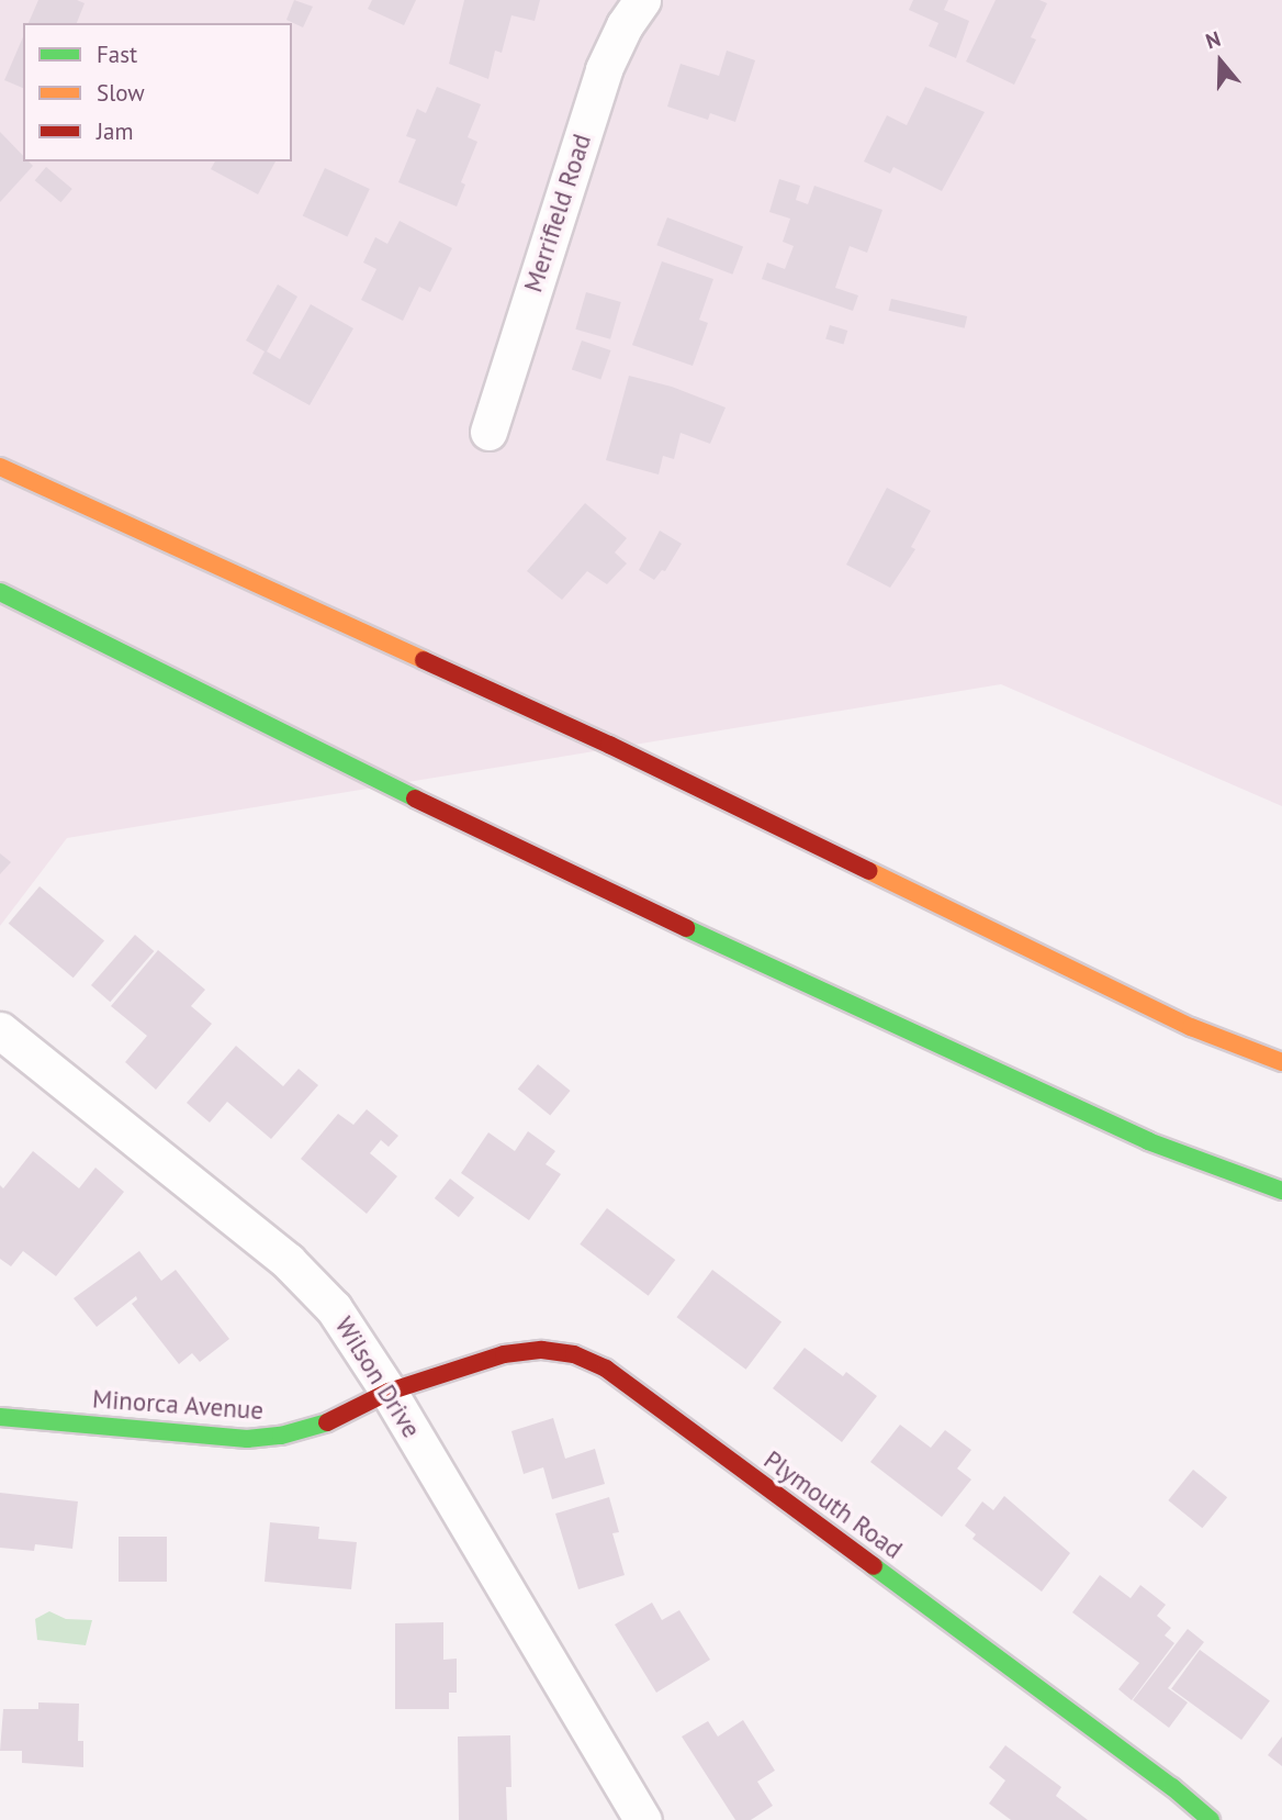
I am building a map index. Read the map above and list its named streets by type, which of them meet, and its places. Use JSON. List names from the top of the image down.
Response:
{
  "streets": {
    "main road": ["Minorca Avenue", "Plymouth Road"],
    "street": ["Merrifield Road", "Wilson Drive"]
  },
  "crossings": [
    ["Wilson Drive", "Minorca Avenue"],
    ["Wilson Drive", "Plymouth Road"],
    ["Minorca Avenue", "Plymouth Road"]
  ],
  "legend": ["Fast", "Slow", "Jam"],
  "north": "top"
}
